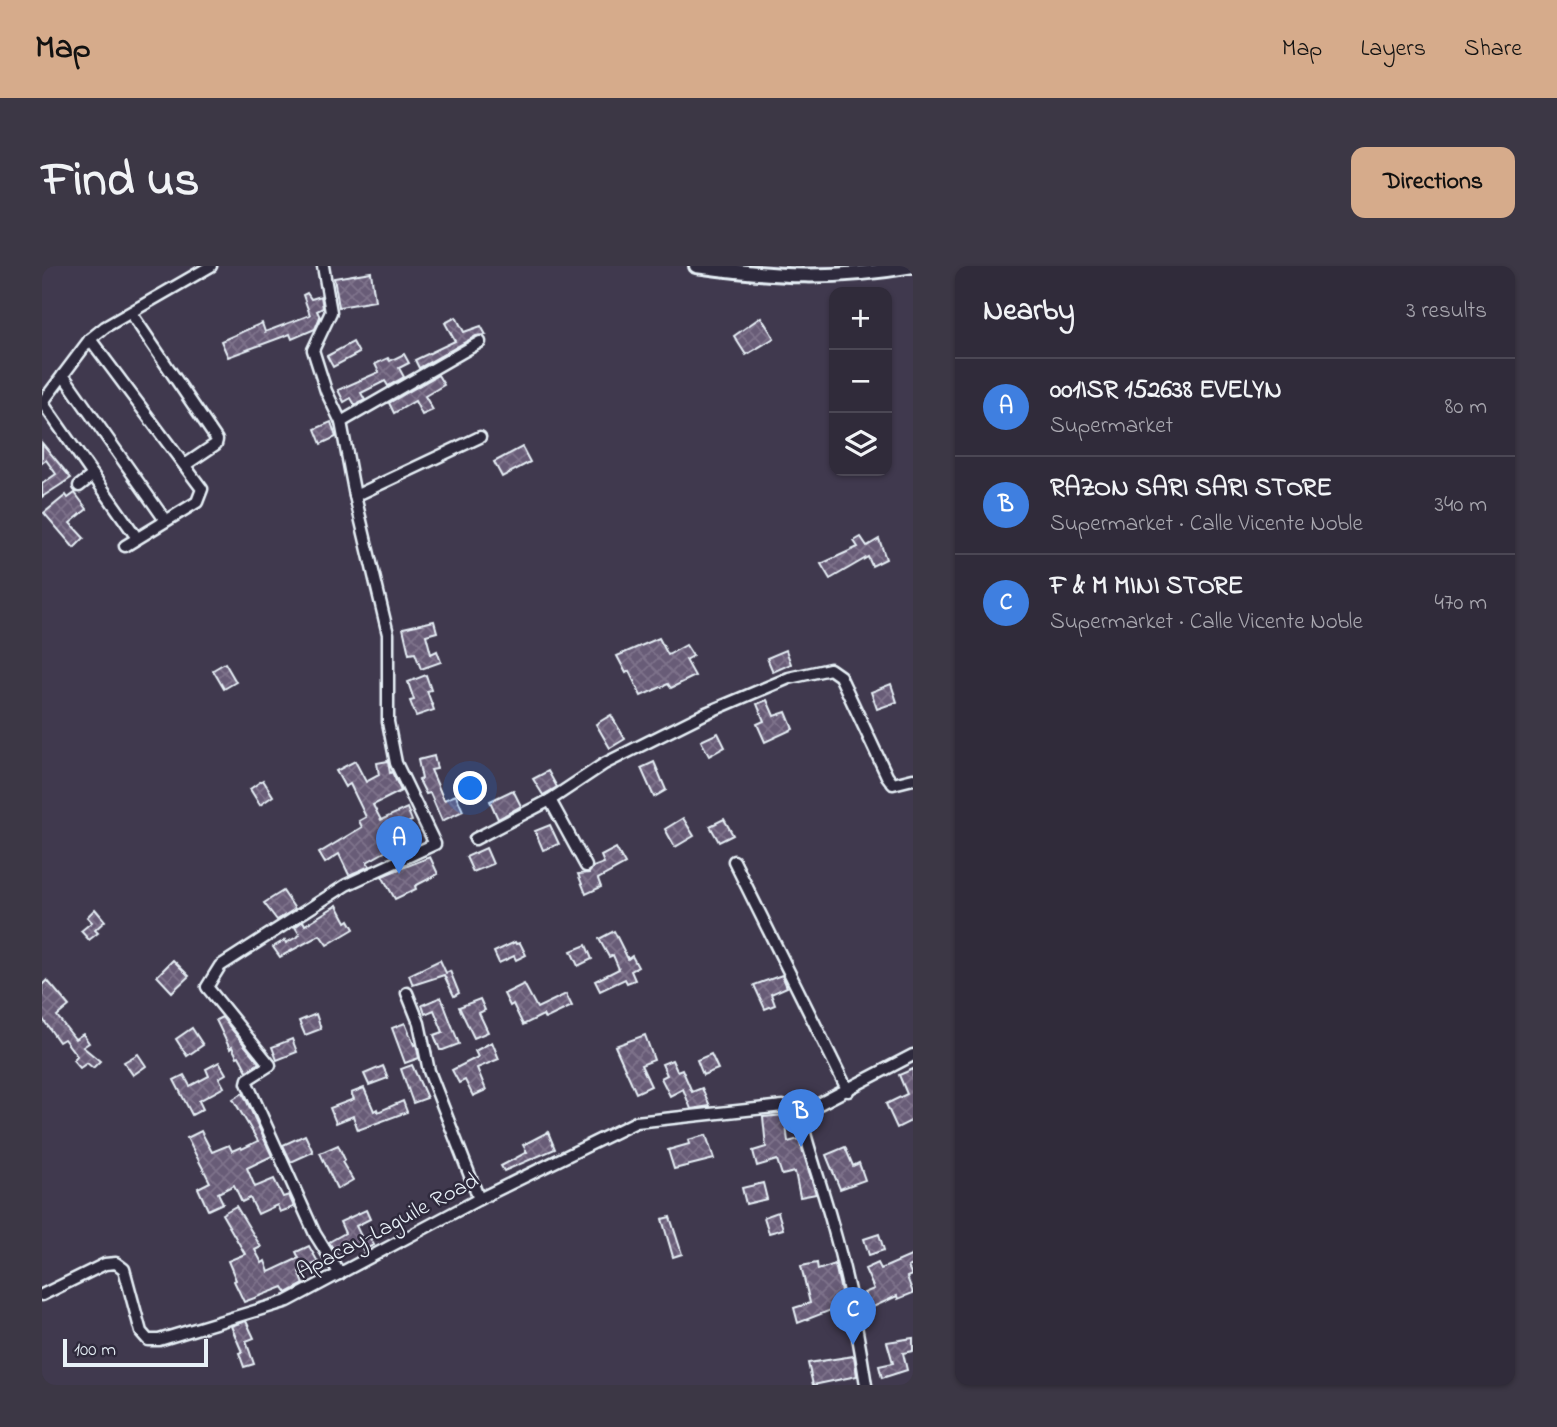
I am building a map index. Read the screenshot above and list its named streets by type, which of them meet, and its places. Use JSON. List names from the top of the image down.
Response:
{
  "streets": {
    "street": ["Apacay-Laguile Road"]
  },
  "scale_bar": "100 m",
  "page": {
    "header": "Map",
    "nav": ["Map", "Layers", "Share"],
    "title": "Find us",
    "buttons": "Directions",
    "heading": ["Nearby", "3 results"],
    "map_buttons": ["+", "−"],
    "list": [
      {
        "mark": "A",
        "name": "001ISR 152638 EVELYN",
        "note": "Supermarket",
        "value": "80 m"
      },
      {
        "mark": "B",
        "name": "RAZON SARI SARI STORE",
        "note": "Supermarket · Calle Vicente Noble",
        "value": "340 m"
      },
      {
        "mark": "C",
        "name": "F & M MINI STORE",
        "note": "Supermarket · Calle Vicente Noble",
        "value": "470 m"
      }
    ],
    "pins": ["A", "B", "C"],
    "scale": "100 m"
  }
}
